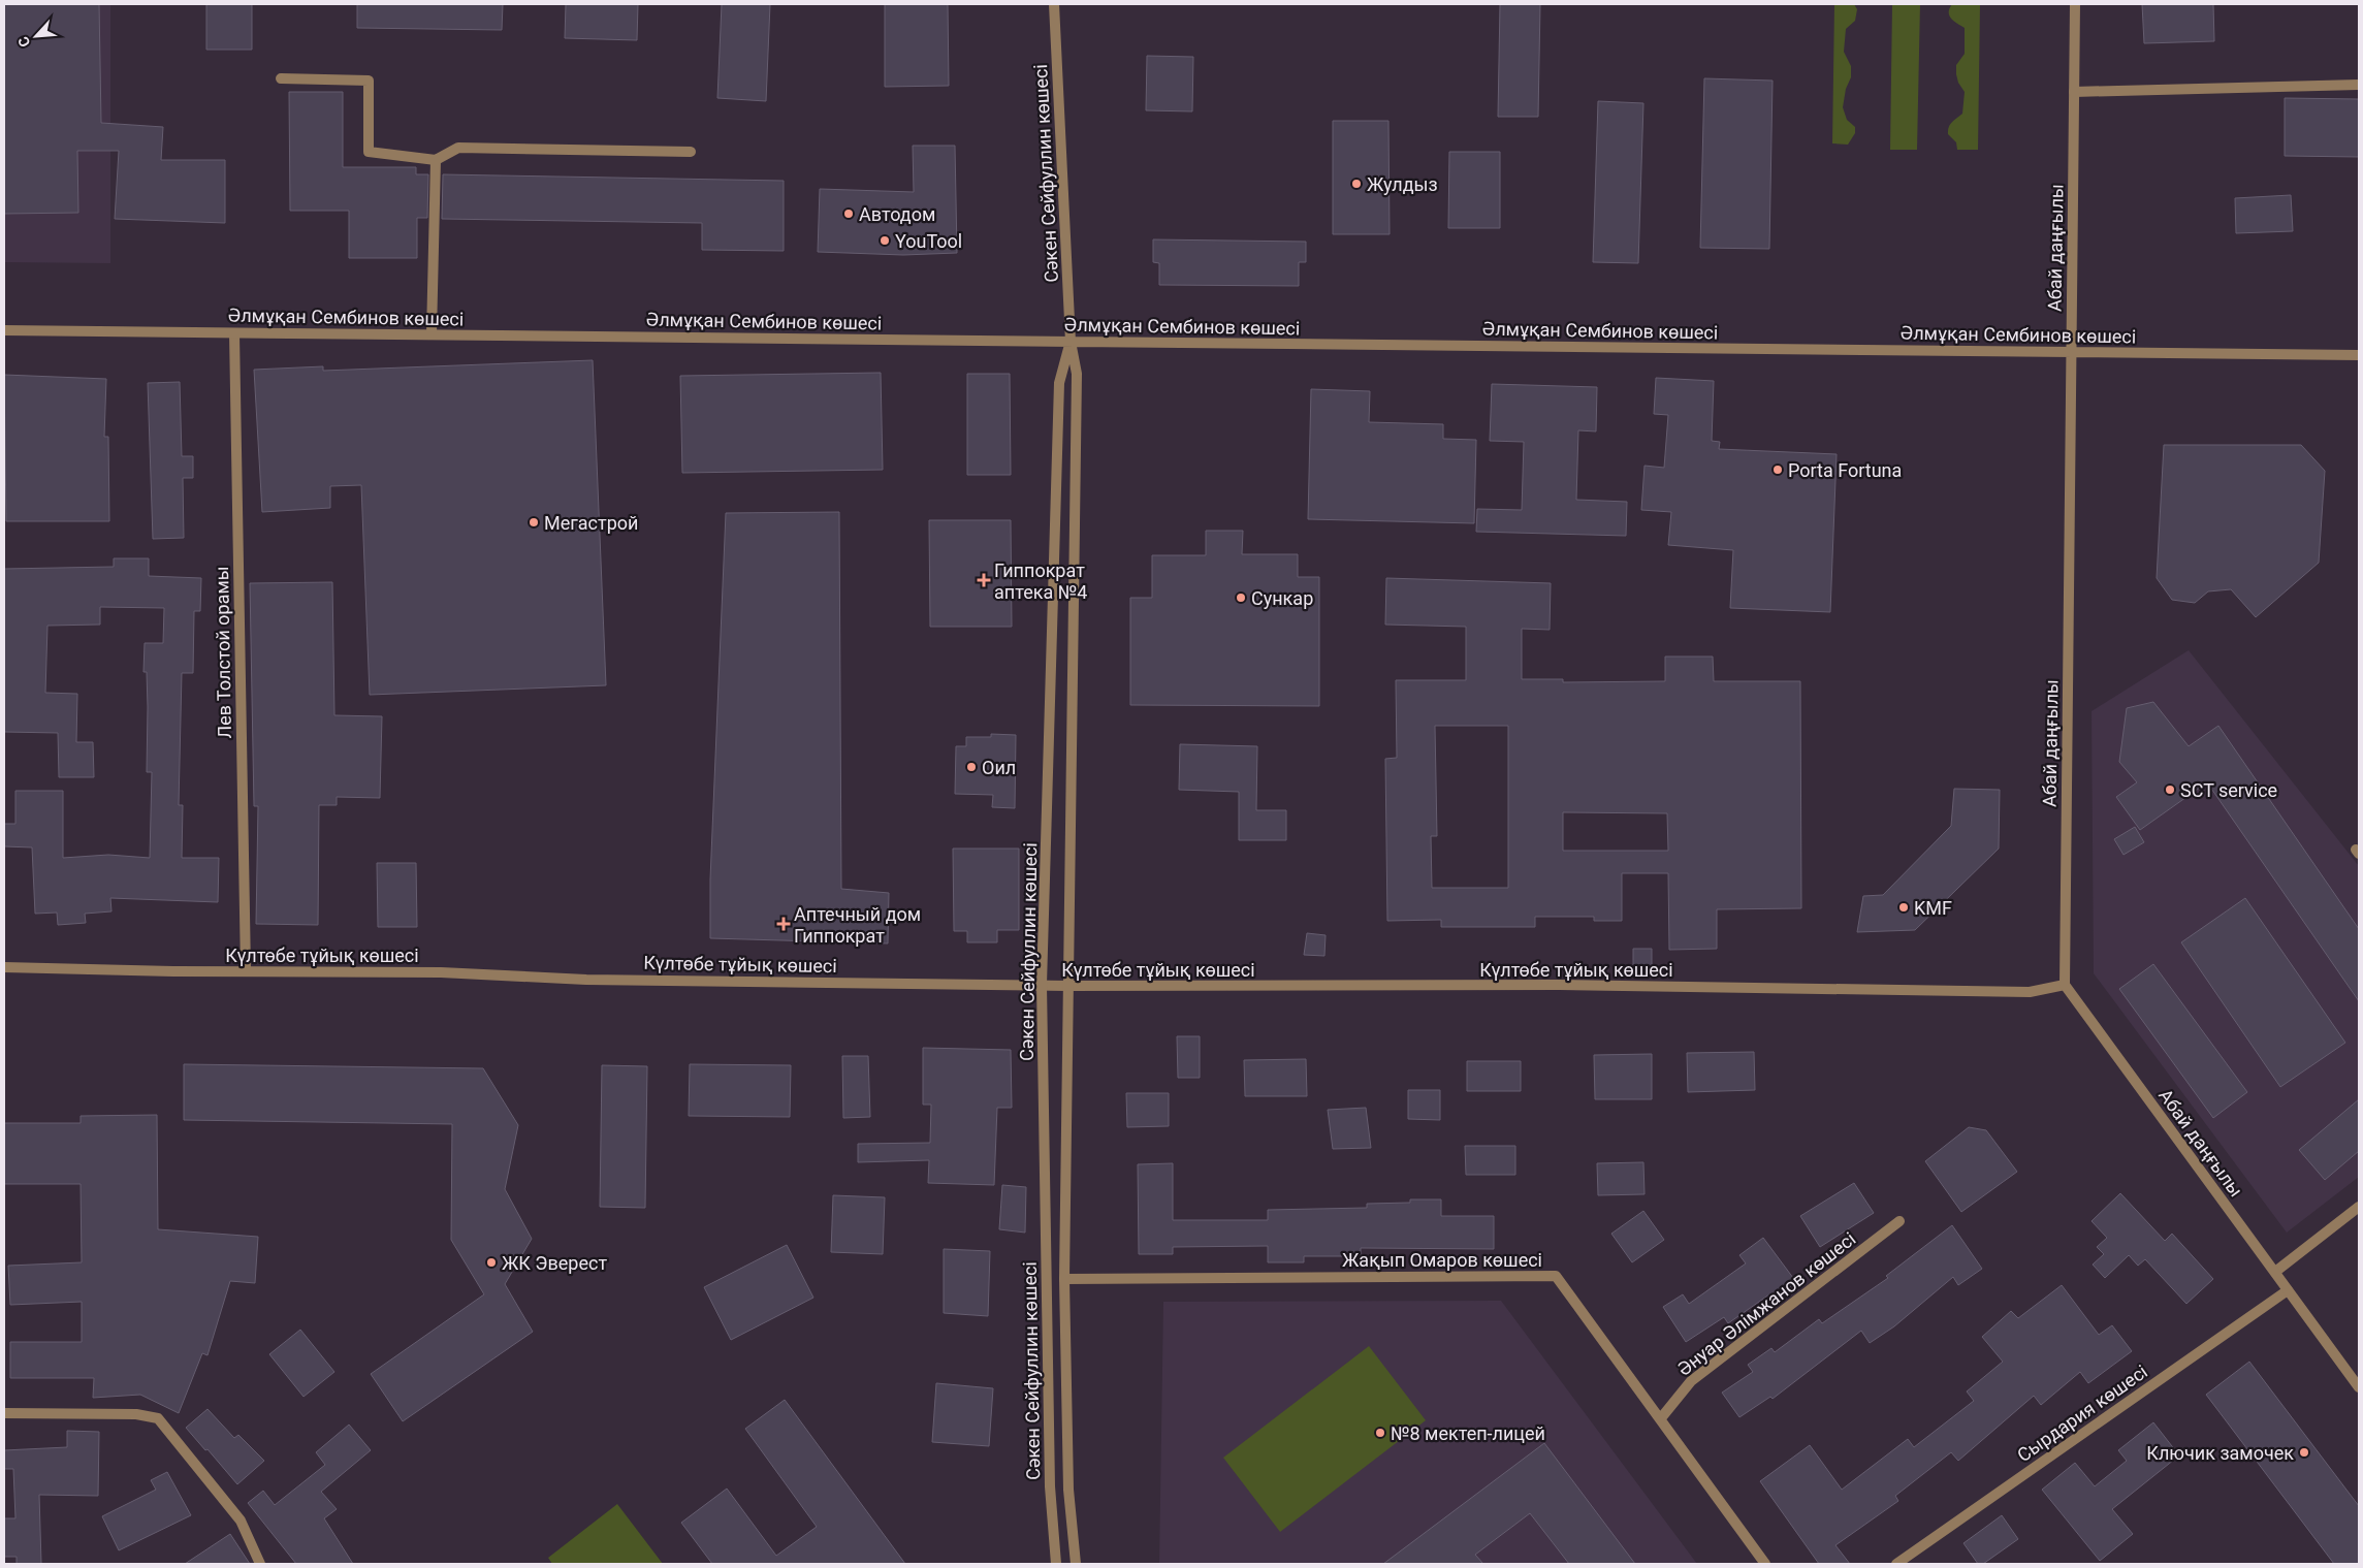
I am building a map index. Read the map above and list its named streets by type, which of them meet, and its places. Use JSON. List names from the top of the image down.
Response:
{
  "streets": {
    "street": [
      "Сәкен Сейфуллин көшесі",
      "Абай даңғылы",
      "Әлмұқан Сембинов көшесі",
      "Лев Толстой орамы",
      "Күлтөбе тұйық көшесі",
      "Жақып Омаров көшесі",
      "Әнуар Әлімжанов көшесі",
      "Сырдария көшесі"
    ]
  },
  "crossings": [
    ["Сәкен Сейфуллин көшесі", "Әлмұқан Сембинов көшесі"],
    ["Сәкен Сейфуллин көшесі", "Күлтөбе тұйық көшесі"],
    ["Сәкен Сейфуллин көшесі", "Жақып Омаров көшесі"],
    ["Абай даңғылы", "Әлмұқан Сембинов көшесі"],
    ["Абай даңғылы", "Күлтөбе тұйық көшесі"],
    ["Абай даңғылы", "Сырдария көшесі"],
    ["Әлмұқан Сембинов көшесі", "Лев Толстой орамы"],
    ["Лев Толстой орамы", "Күлтөбе тұйық көшесі"],
    ["Жақып Омаров көшесі", "Әнуар Әлімжанов көшесі"]
  ],
  "places": {
    "other": [
      "Жулдыз",
      "Автодом",
      "YouTool",
      "Porta Fortuna",
      "Мегастрой",
      "Сункар",
      "Оил",
      "SCT service",
      "KMF",
      "ЖК Эверест",
      "№8 мектеп-лицей",
      "Ключик замочек"
    ],
    "health": ["Гиппократ аптека №4", "Аптечный дом Гиппократ"]
  },
  "north": "bottom left"
}
